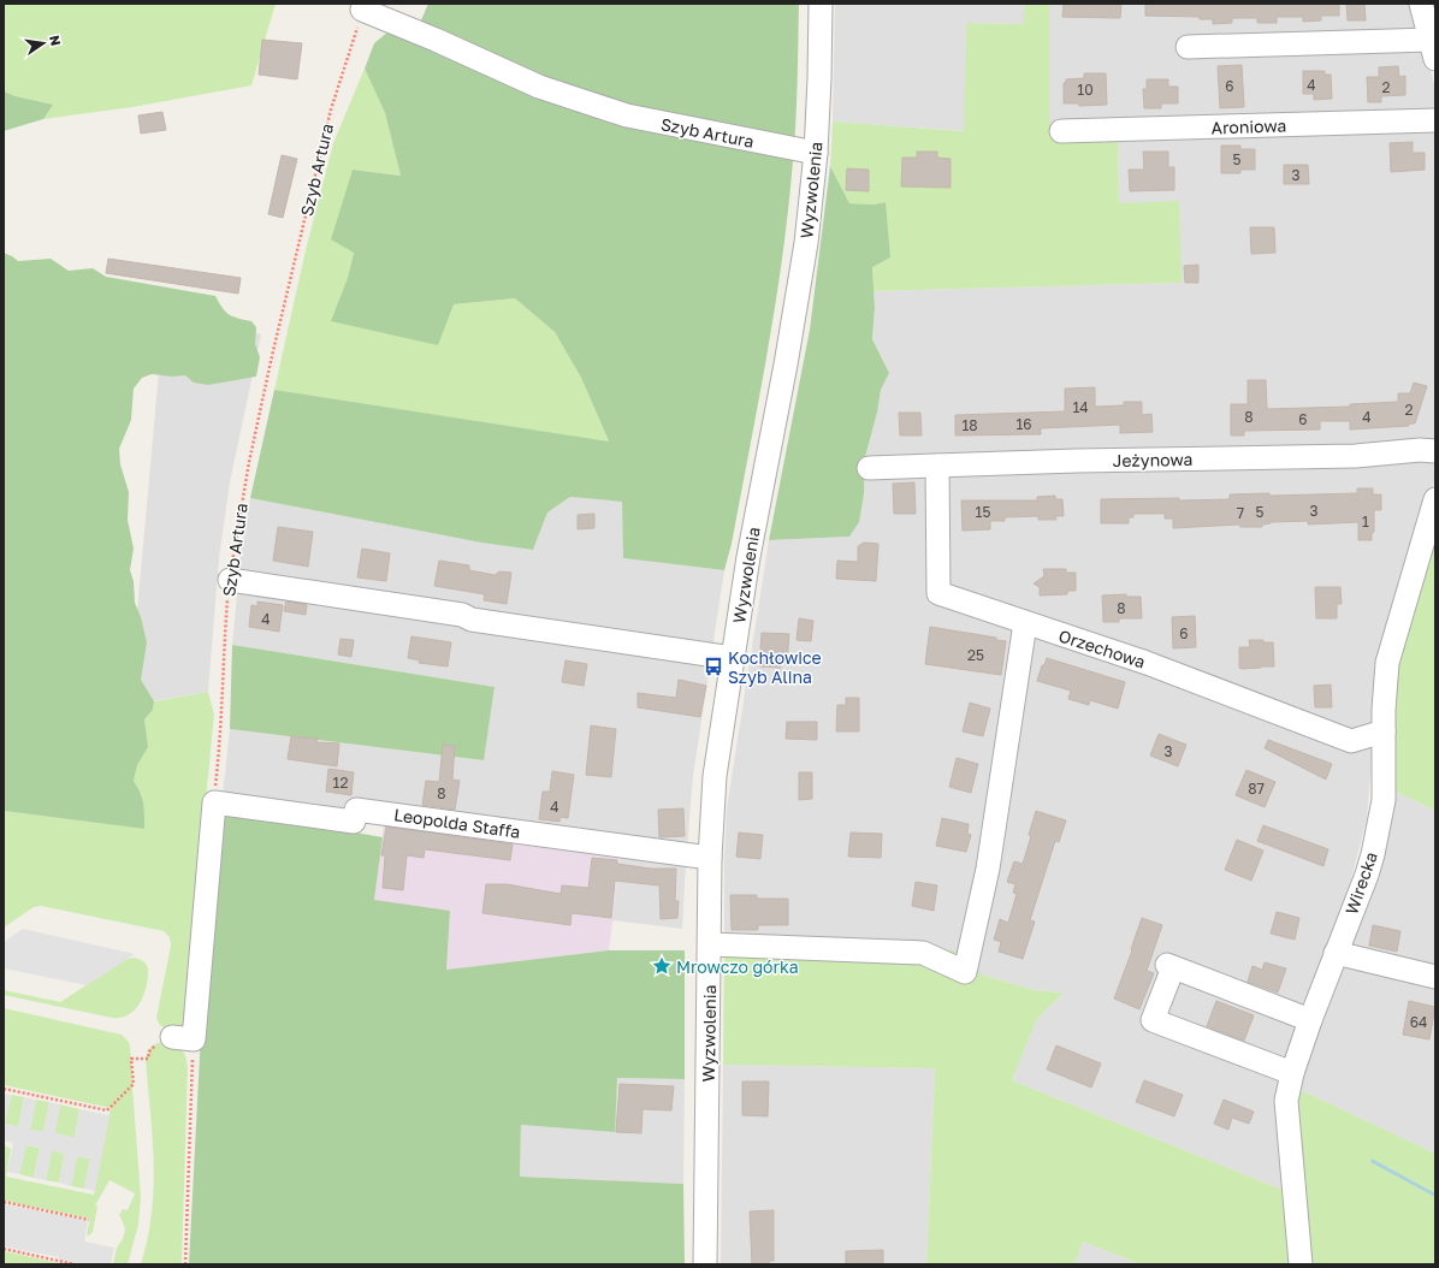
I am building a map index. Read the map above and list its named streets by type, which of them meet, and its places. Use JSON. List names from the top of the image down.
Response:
{
  "streets": {
    "street": [
      "Aroniowa",
      "Szyb Artura",
      "Wyzwolenia",
      "Jeżynowa",
      "Orzechowa",
      "Leopolda Staffa",
      "Wirecka"
    ]
  },
  "crossings": [
    ["Szyb Artura", "Wyzwolenia"],
    ["Szyb Artura", "Leopolda Staffa"],
    ["Wyzwolenia", "Leopolda Staffa"],
    ["Jeżynowa", "Orzechowa"],
    ["Orzechowa", "Wirecka"]
  ],
  "places": {
    "bus stop": ["Kochłowice Szyb Alina"],
    "place": ["Mrowczo górka"]
  },
  "house_numbers": [
    "4",
    "6",
    "2",
    "10",
    "5",
    "3",
    "14",
    "2",
    "8",
    "4",
    "6",
    "16",
    "18",
    "3",
    "15",
    "5",
    "7",
    "1",
    "8",
    "4",
    "6",
    "25",
    "3",
    "12",
    "87",
    "8",
    "4",
    "64"
  ],
  "north": "right"
}
